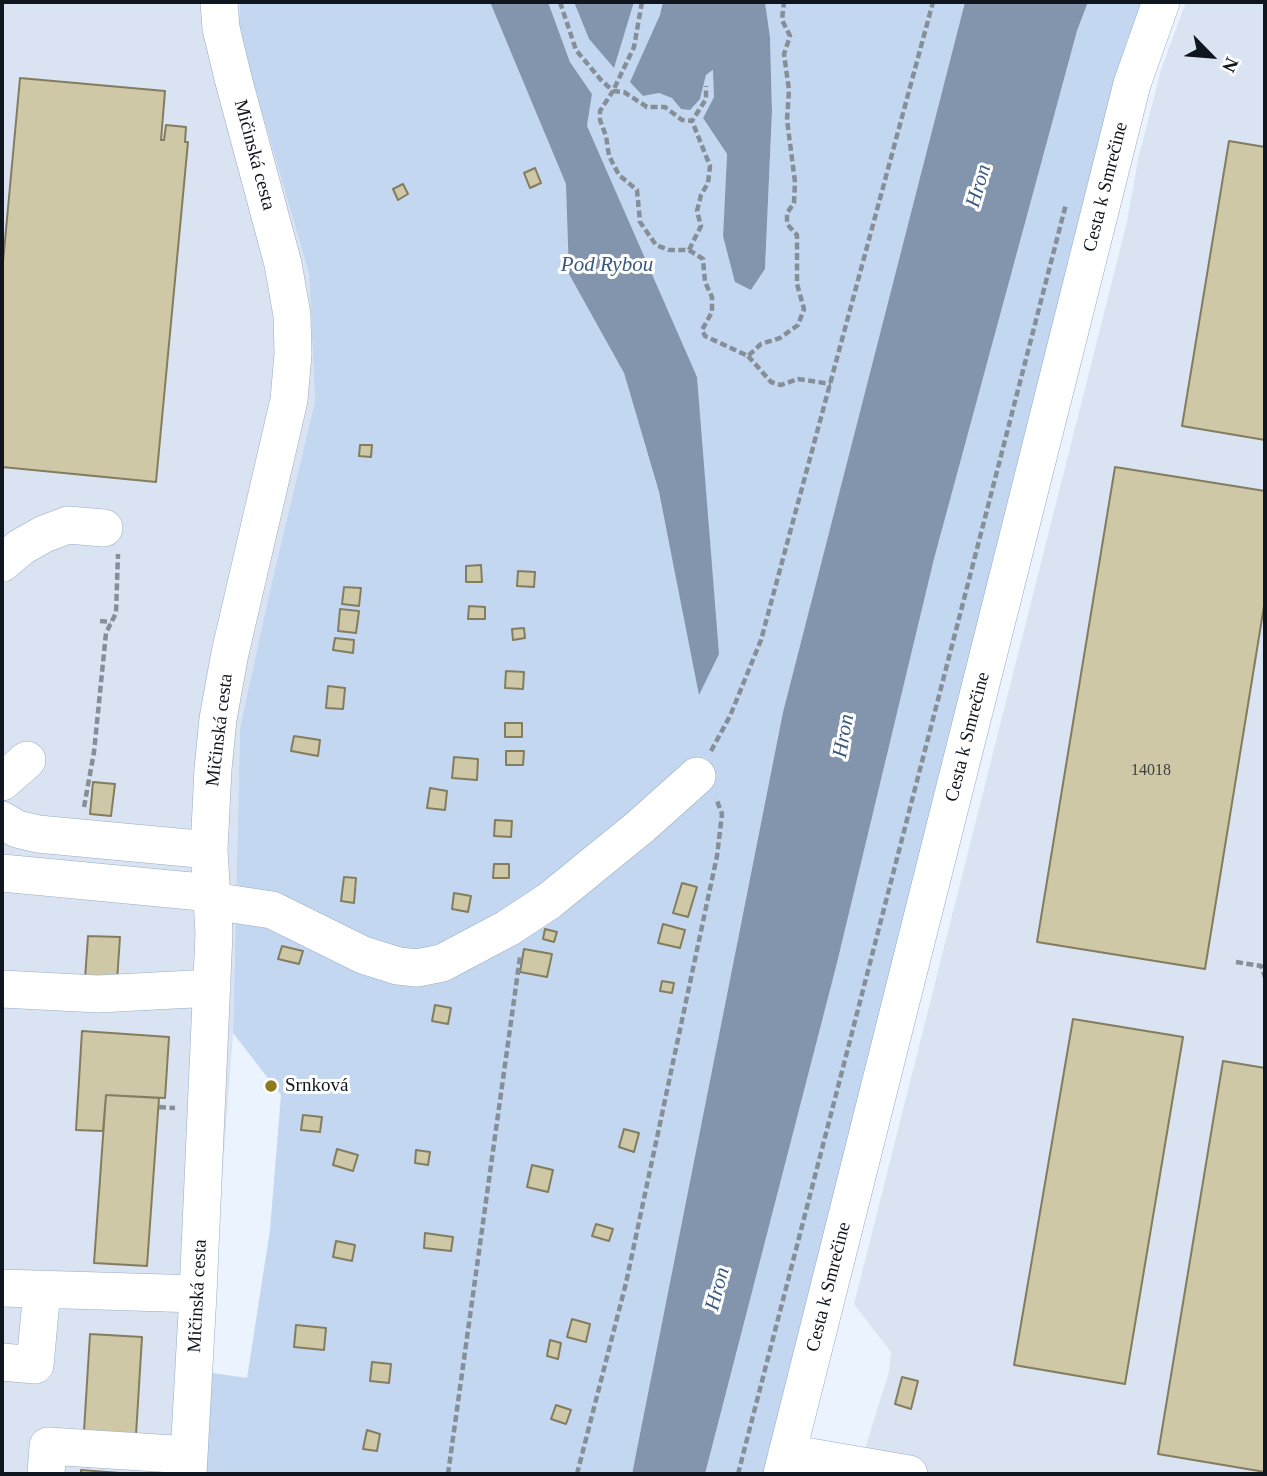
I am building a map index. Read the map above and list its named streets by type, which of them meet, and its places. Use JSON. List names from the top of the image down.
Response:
{
  "streets": {
    "street": ["Mičinská cesta", "Cesta k Smrečine"]
  },
  "water": ["Hron", "Pod Rybou"],
  "places": ["Srnková"],
  "house_numbers": ["14018"],
  "north": "bottom right"
}
